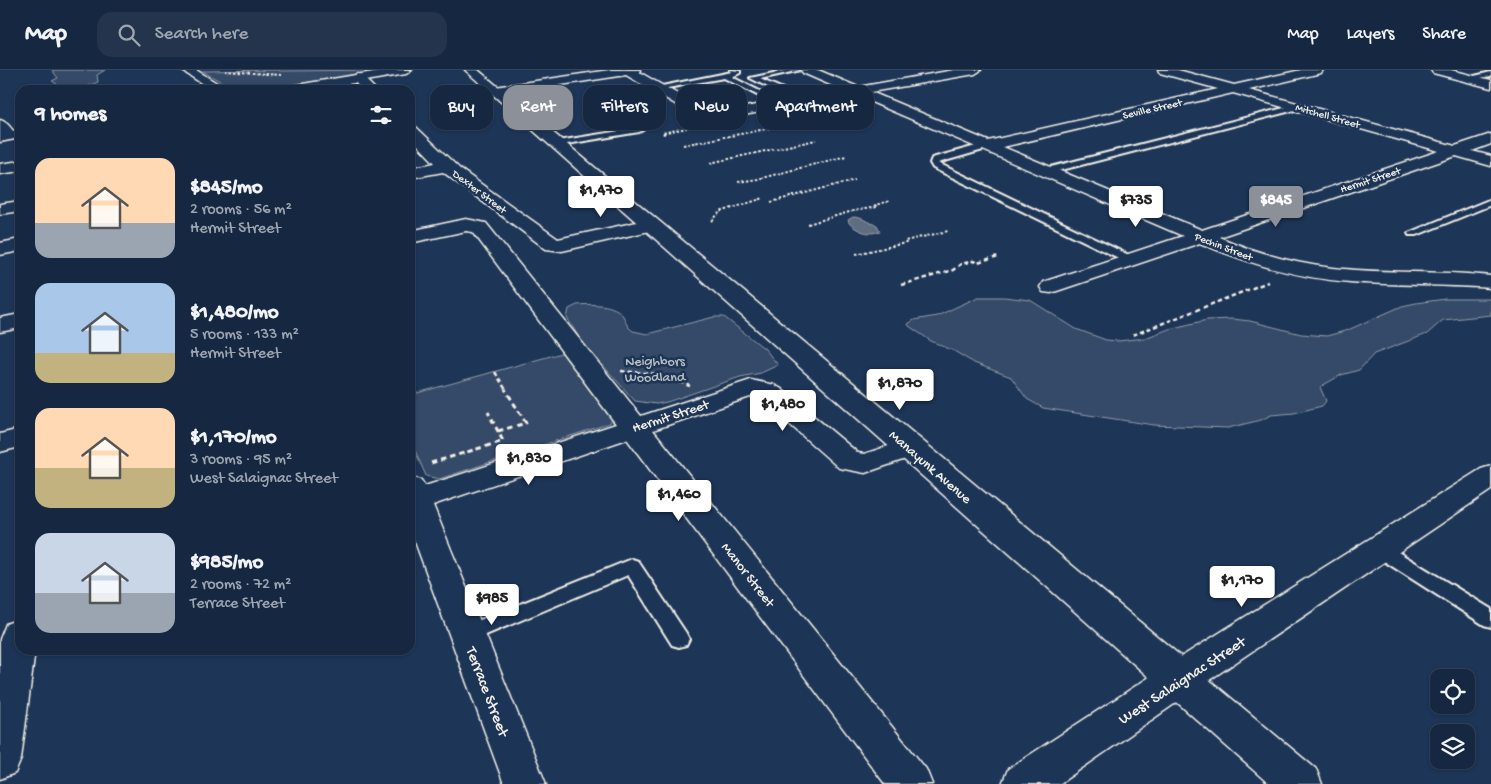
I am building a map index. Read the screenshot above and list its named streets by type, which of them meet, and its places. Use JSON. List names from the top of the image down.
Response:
{
  "streets": {
    "street": [
      "Seville Street",
      "Mitchell Street",
      "Hermit Street",
      "Dexter Street",
      "Pechin Street",
      "Manayunk Avenue",
      "Manor Street",
      "West Salaignac Street",
      "Terrace Street"
    ]
  },
  "crossings": [
    ["Seville Street", "Mitchell Street"],
    ["Seville Street", "Pechin Street"],
    ["Mitchell Street", "Hermit Street"],
    ["Hermit Street", "Pechin Street"],
    ["Hermit Street", "Manayunk Avenue"],
    ["Hermit Street", "Manor Street"],
    ["Hermit Street", "Terrace Street"],
    ["Dexter Street", "Manayunk Avenue"],
    ["Manayunk Avenue", "West Salaignac Street"]
  ],
  "parks": ["Neighbors Woodland"],
  "page": {
    "header": "Map",
    "search": "Search here",
    "nav": ["Map", "Layers", "Share"],
    "chip": [
      "Buy",
      "Rent",
      "Filters",
      "New",
      "Apartment"
    ],
    "heading": "9 homes",
    "list": [
      {
        "name": "$845/mo",
        "note": "2 rooms · 56 m² · Hermit Street"
      },
      {
        "name": "$1,480/mo",
        "note": "5 rooms · 133 m² · Hermit Street"
      },
      {
        "name": "$1,170/mo",
        "note": "3 rooms · 95 m² · West Salaignac Street"
      },
      {
        "name": "$985/mo",
        "note": "2 rooms · 72 m² · Terrace Street"
      }
    ],
    "price": [
      "$1,470",
      "$735",
      "$845",
      "$1,870",
      "$1,480",
      "$1,830",
      "$1,460",
      "$1,170",
      "$985"
    ]
  }
}
